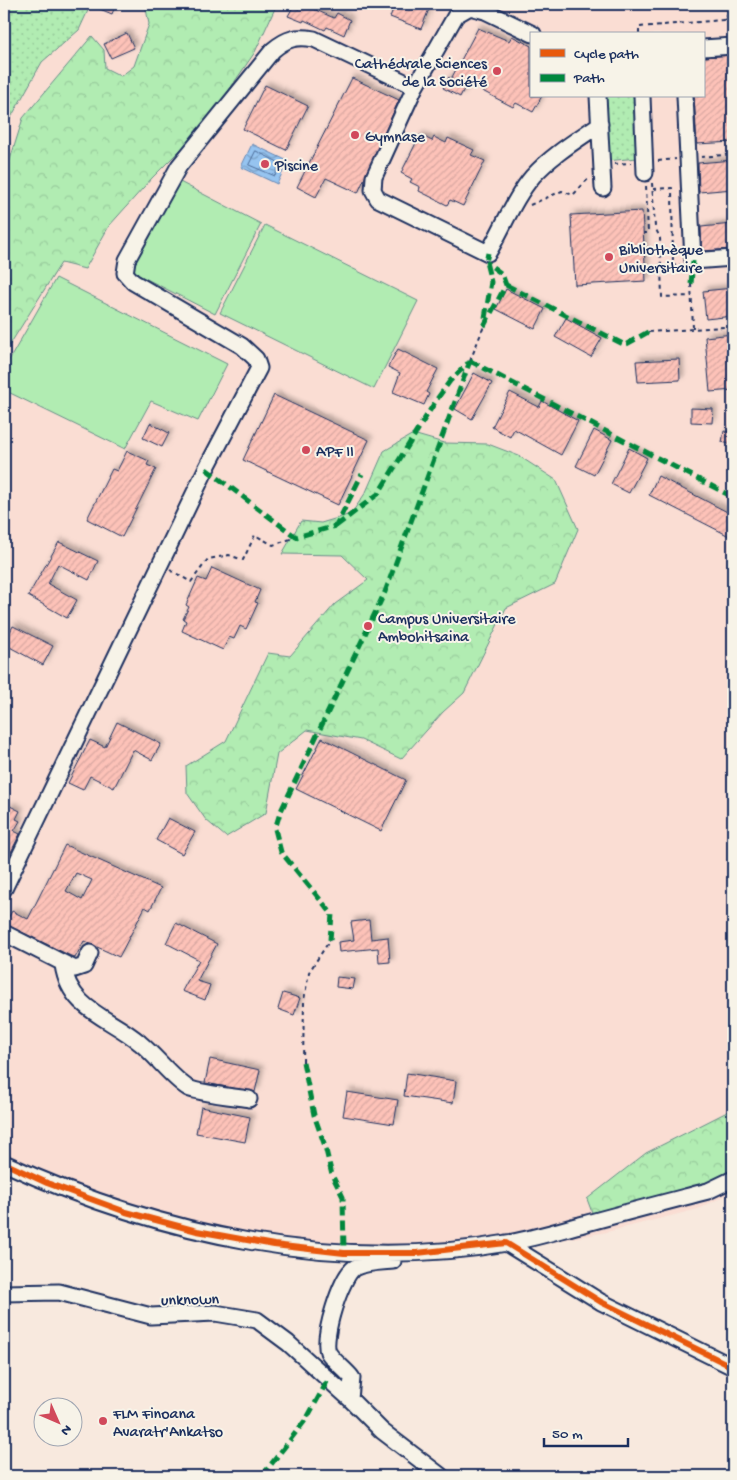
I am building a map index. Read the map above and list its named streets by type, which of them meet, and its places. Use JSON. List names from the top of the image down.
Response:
{
  "streets": {
    "street": ["unknown"]
  },
  "places": [
    "Cathédrale Sciences de la Société",
    "Gymnase",
    "Piscine",
    "Bibliothèque Universitaire",
    "APF II",
    "Campus Universitaire Ambohitsaina",
    "FLM Finoana Avaratr'Ankatso"
  ],
  "legend": ["Cycle path", "Path"],
  "scale_bar": "50 m",
  "north": "bottom right"
}
